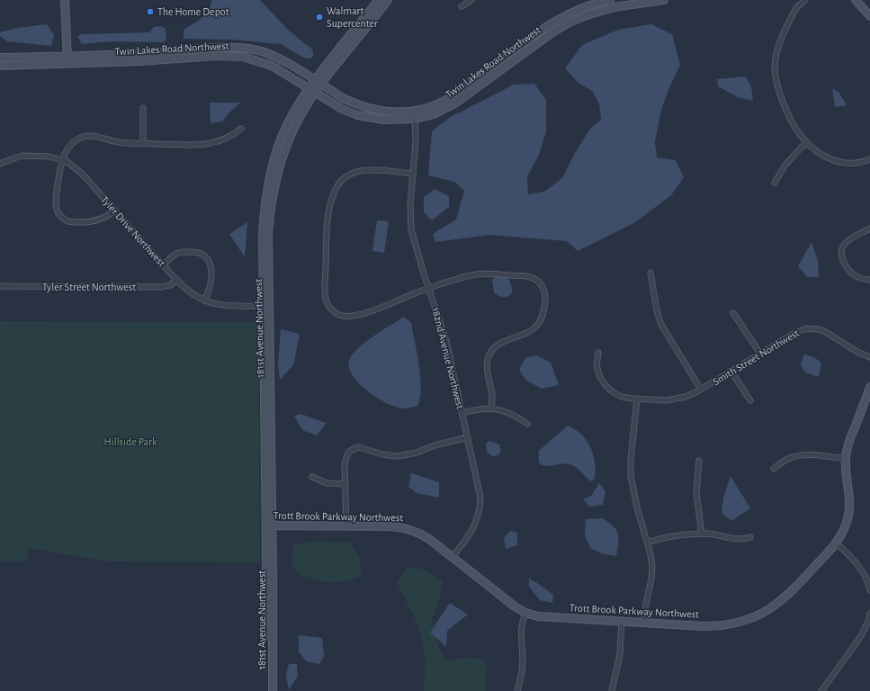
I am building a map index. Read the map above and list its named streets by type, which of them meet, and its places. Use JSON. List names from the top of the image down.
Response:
{
  "streets": {
    "main road": ["Twin Lakes Road Northwest", "181st Avenue Northwest", "Trott Brook Parkway Northwest"],
    "street": [
      "Tyler Drive Northwest",
      "Tyler Street Northwest",
      "Smith Street Northwest",
      "182nd Avenue Northwest"
    ]
  },
  "crossings": [
    ["Twin Lakes Road Northwest", "181st Avenue Northwest"],
    ["Twin Lakes Road Northwest", "182nd Avenue Northwest"],
    ["Tyler Drive Northwest", "Tyler Street Northwest"],
    ["Tyler Drive Northwest", "181st Avenue Northwest"],
    ["181st Avenue Northwest", "Trott Brook Parkway Northwest"],
    ["182nd Avenue Northwest", "Trott Brook Parkway Northwest"]
  ],
  "parks": ["Hillside Park"],
  "places": ["The Home Depot", "Walmart Supercenter"]
}
